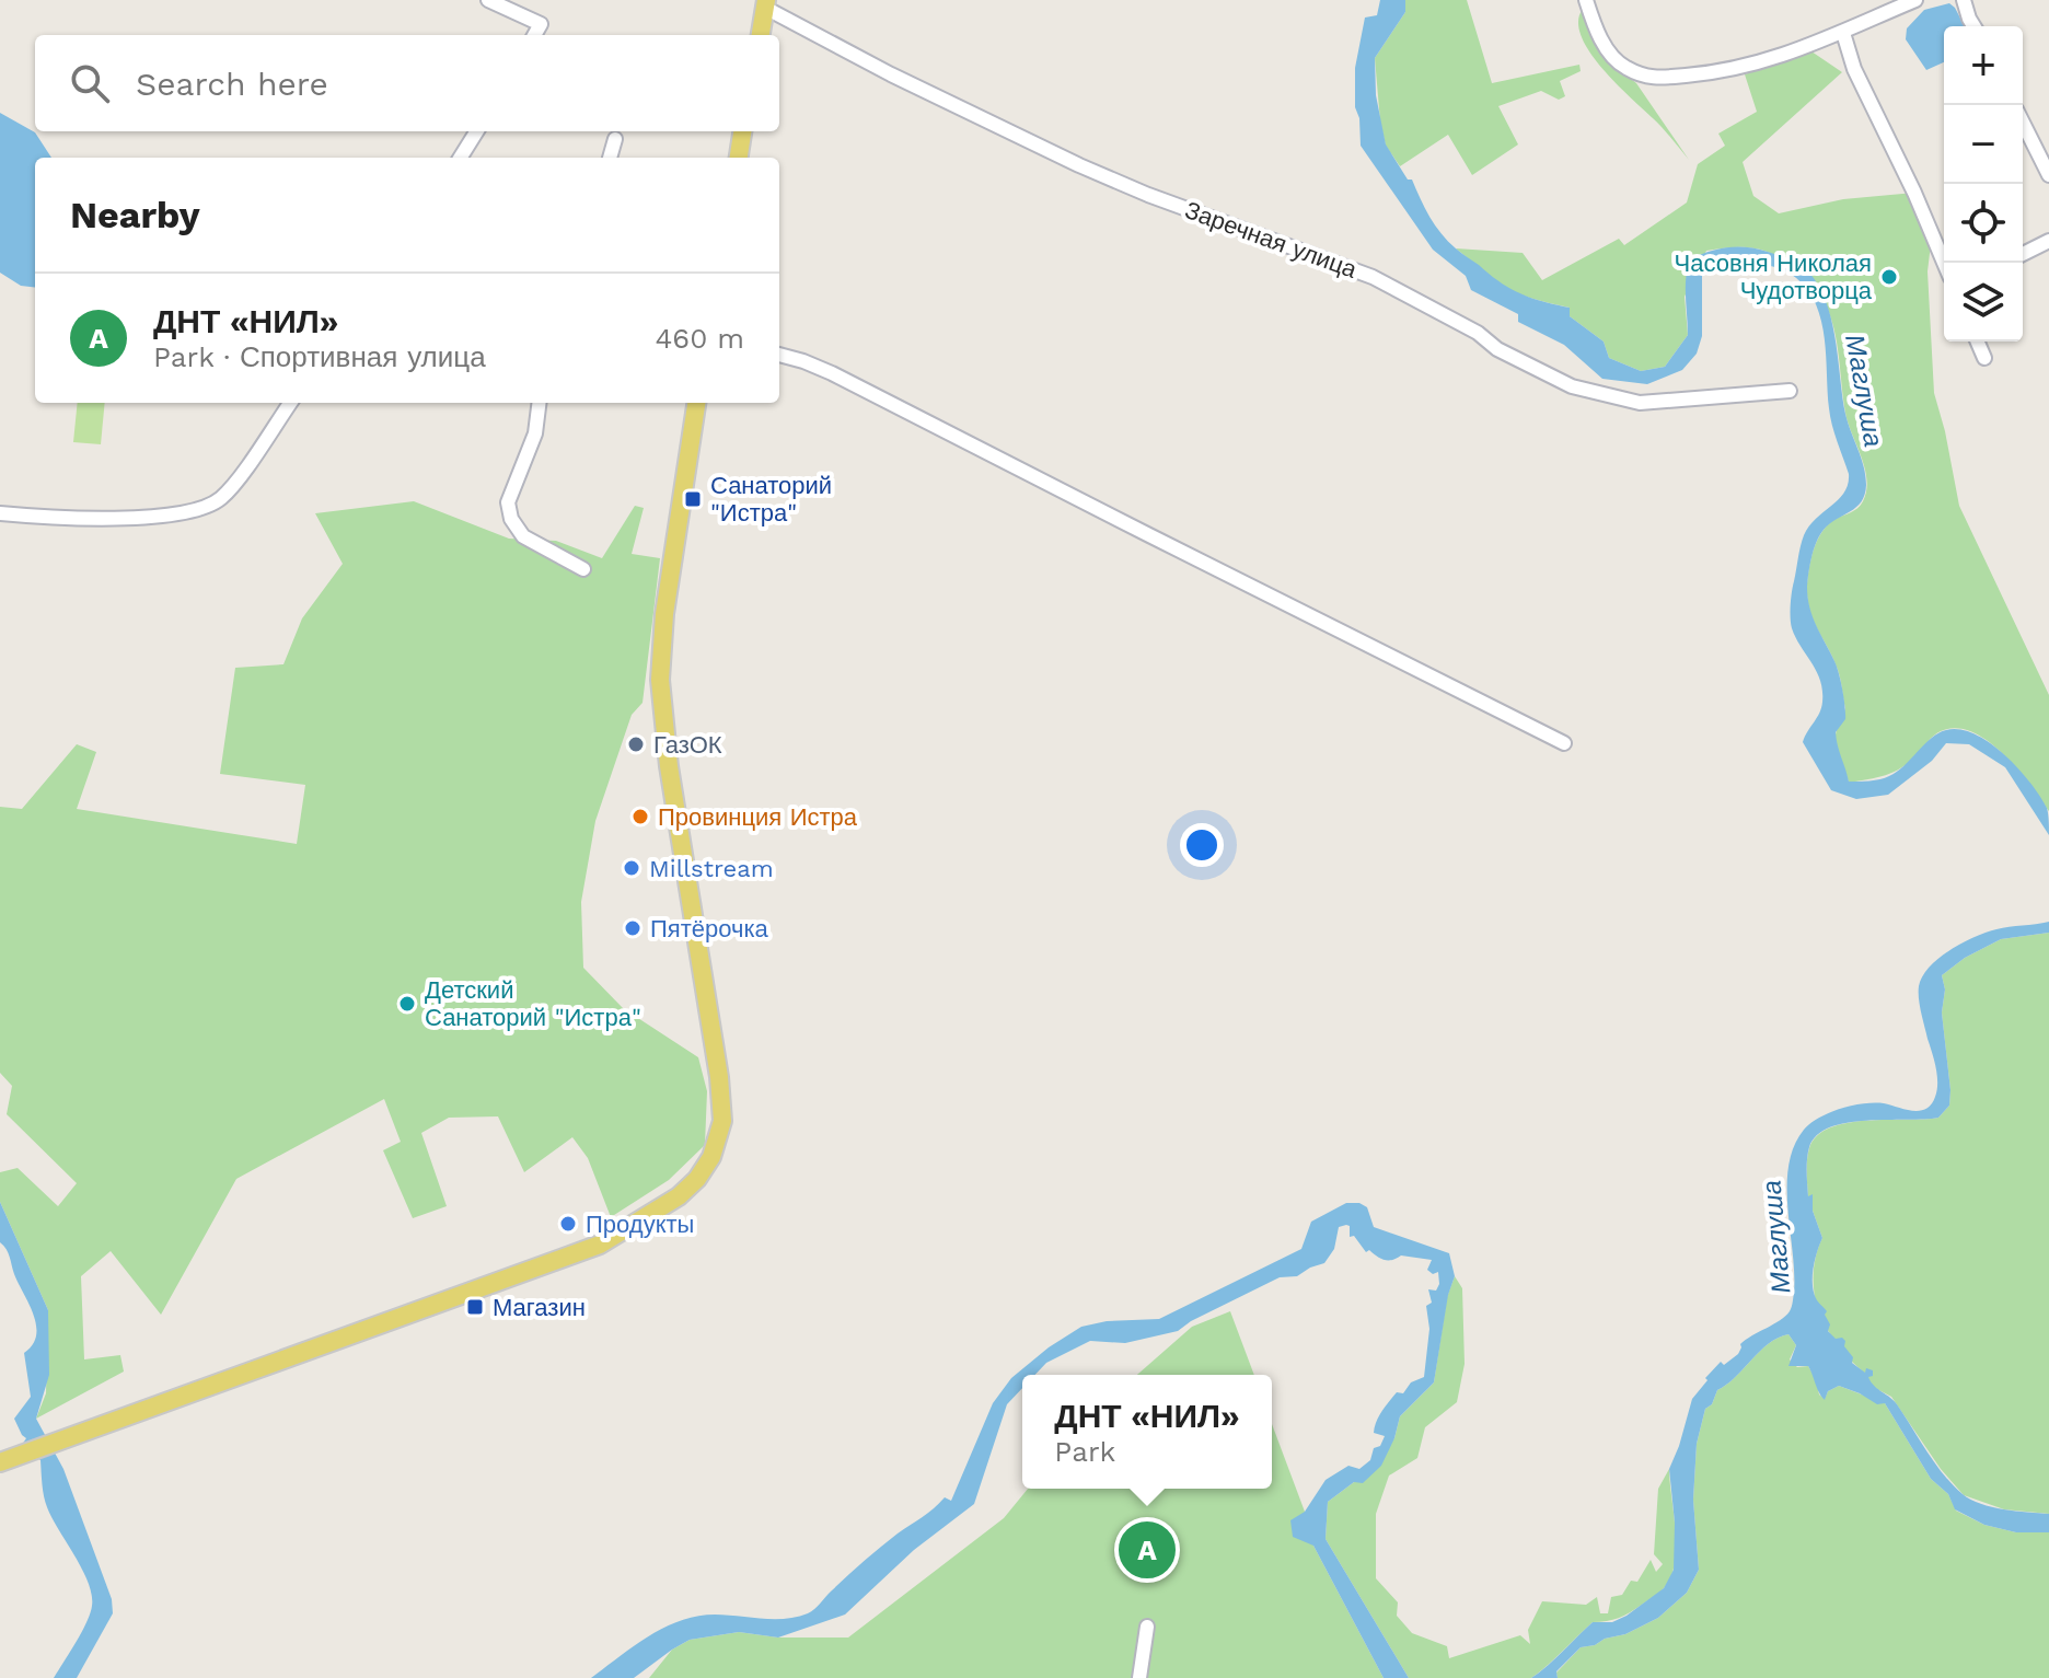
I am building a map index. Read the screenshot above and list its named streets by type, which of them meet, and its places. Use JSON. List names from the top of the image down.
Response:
{
  "streets": {
    "street": ["Заречная улица"]
  },
  "water": ["Маглуша"],
  "places": {
    "other": [
      "Часовня Николая Чудотворца",
      "ГазОК",
      "Провинция Истра",
      "Millstream",
      "Пятёрочка",
      "Детский Санаторий \"Истра\"",
      "Продукты"
    ],
    "transit": ["Санаторий \"Истра\"", "Магазин"]
  },
  "page": {
    "map_buttons": ["+", "−"],
    "search": "Search here",
    "heading": "Nearby",
    "list": [
      {
        "mark": "A",
        "name": "ДНТ «НИЛ»",
        "note": "Park · Спортивная улица",
        "value": "460 m"
      }
    ],
    "popup": ["ДНТ «НИЛ»", "Park"],
    "pins": "A"
  }
}
